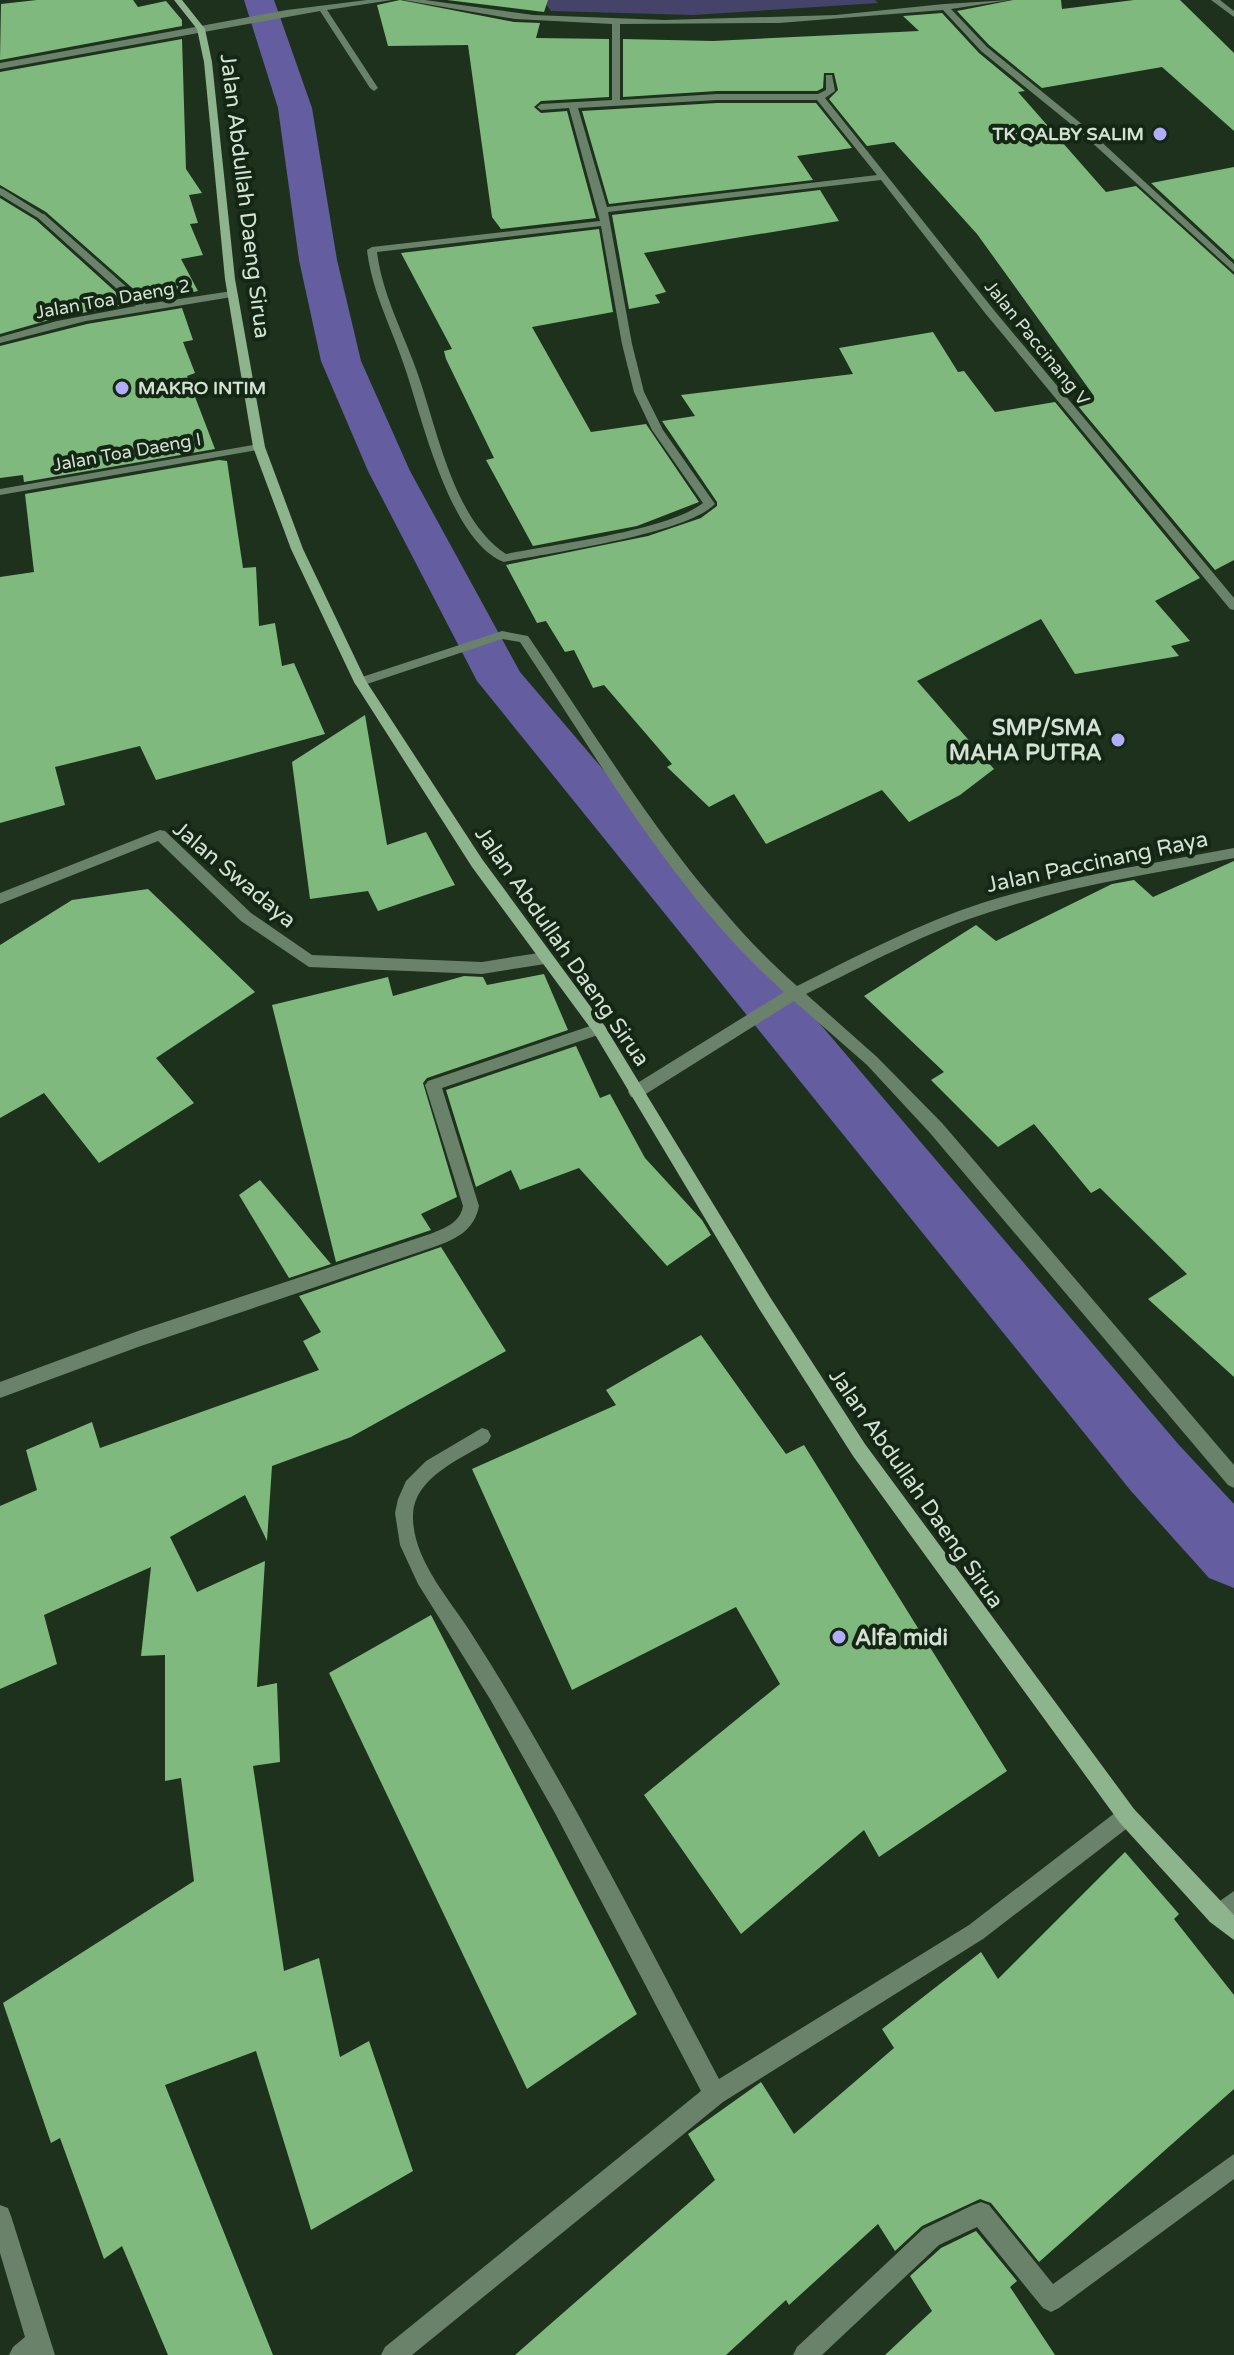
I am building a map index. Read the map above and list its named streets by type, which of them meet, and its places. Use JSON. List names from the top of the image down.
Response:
{
  "streets": {
    "main road": ["Jalan Abdullah Daeng Sirua"],
    "street": [
      "Jalan Toa Daeng 2",
      "Jalan Paccinang V",
      "Jalan Toa Daeng I",
      "Jalan Paccinang Raya",
      "Jalan Swadaya"
    ]
  },
  "crossings": [
    ["Jalan Abdullah Daeng Sirua", "Jalan Toa Daeng 2"],
    ["Jalan Abdullah Daeng Sirua", "Jalan Toa Daeng I"],
    ["Jalan Abdullah Daeng Sirua", "Jalan Paccinang Raya"],
    ["Jalan Abdullah Daeng Sirua", "Jalan Swadaya"]
  ],
  "places": [
    "TK QALBY SALIM",
    "MAKRO INTIM",
    "SMP/SMA MAHA PUTRA",
    "Alfa midi"
  ]
}
